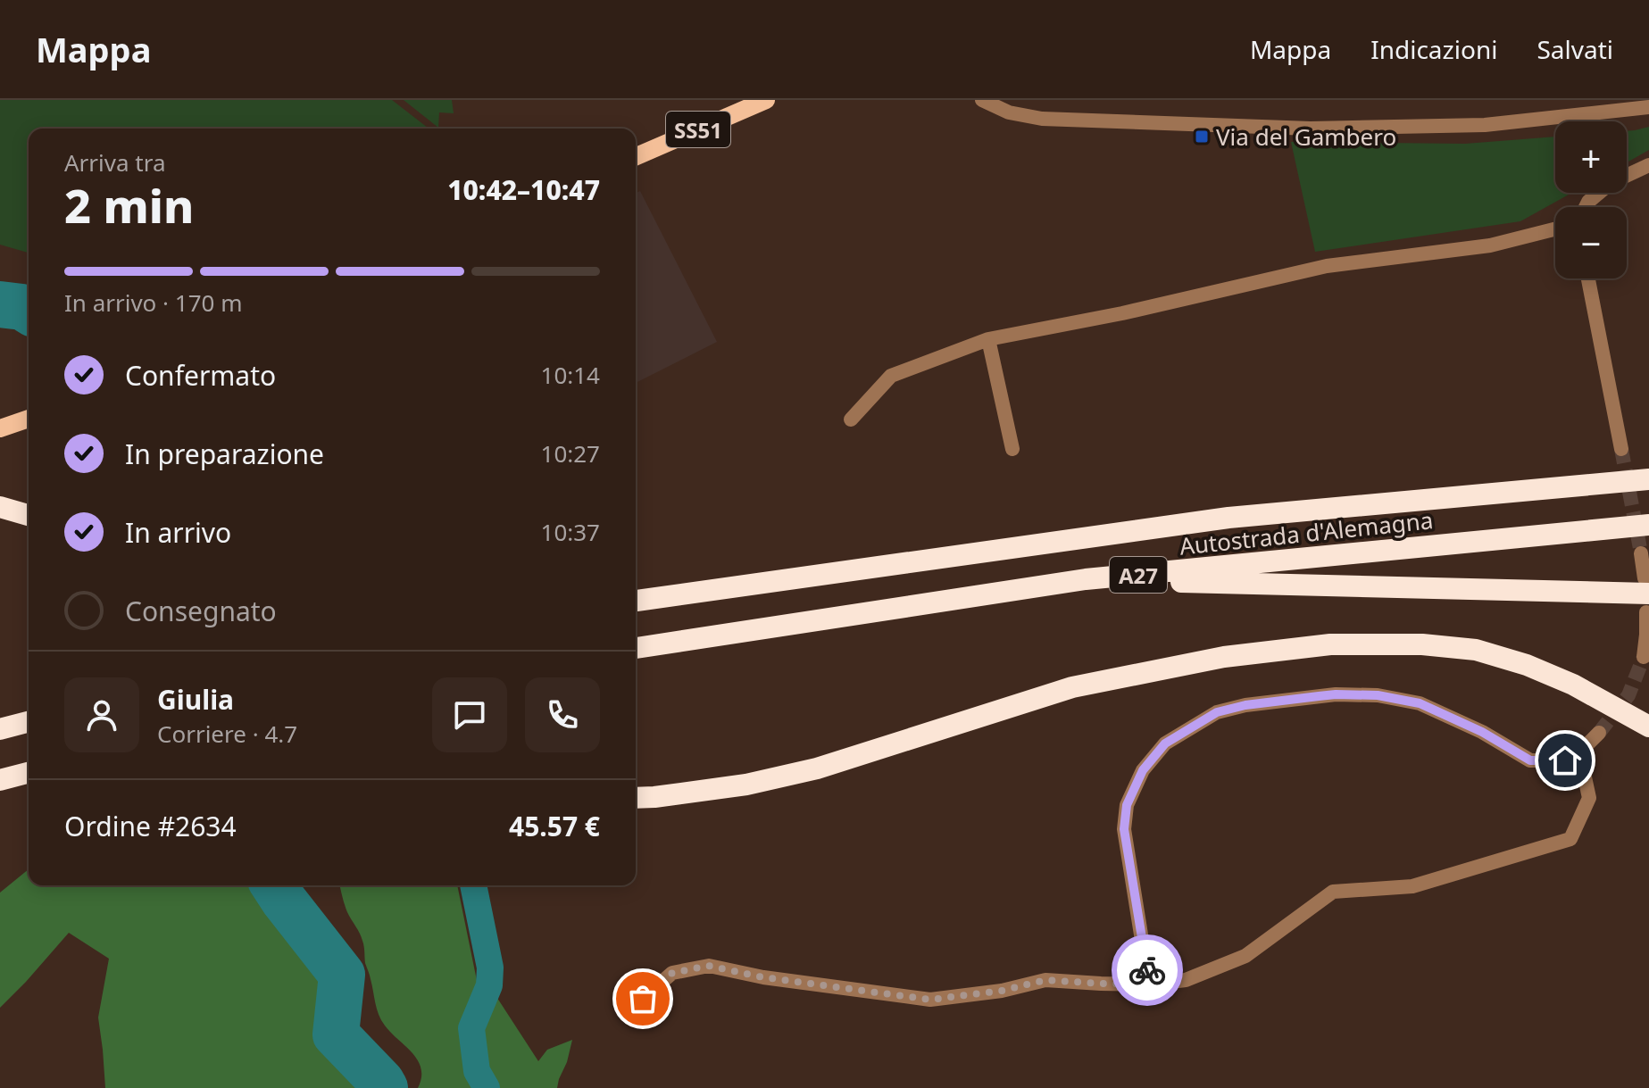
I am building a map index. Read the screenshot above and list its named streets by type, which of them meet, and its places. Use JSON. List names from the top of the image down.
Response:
{
  "streets": {
    "highway": ["Autostrada d'Alemagna", "A27"],
    "main road": ["SS51"]
  },
  "crossings": [
    ["Autostrada d'Alemagna", "A27"]
  ],
  "places": {
    "transit": ["Via del Gambero"]
  },
  "page": {
    "header": "Mappa",
    "nav": ["Mappa", "Indicazioni", "Salvati"],
    "map_buttons": ["+", "−"],
    "heading": ["2 min", "Arriva tra", "10:42–10:47"],
    "panel": [
      "Giulia",
      "Corriere · 4.7",
      "Ordine #2634",
      "45.57 €"
    ],
    "bar": "In arrivo · 170 m",
    "list": [
      ["Confermato", "10:14"],
      ["In preparazione", "10:27"],
      ["In arrivo", "10:37"],
      "Consegnato"
    ]
  }
}
